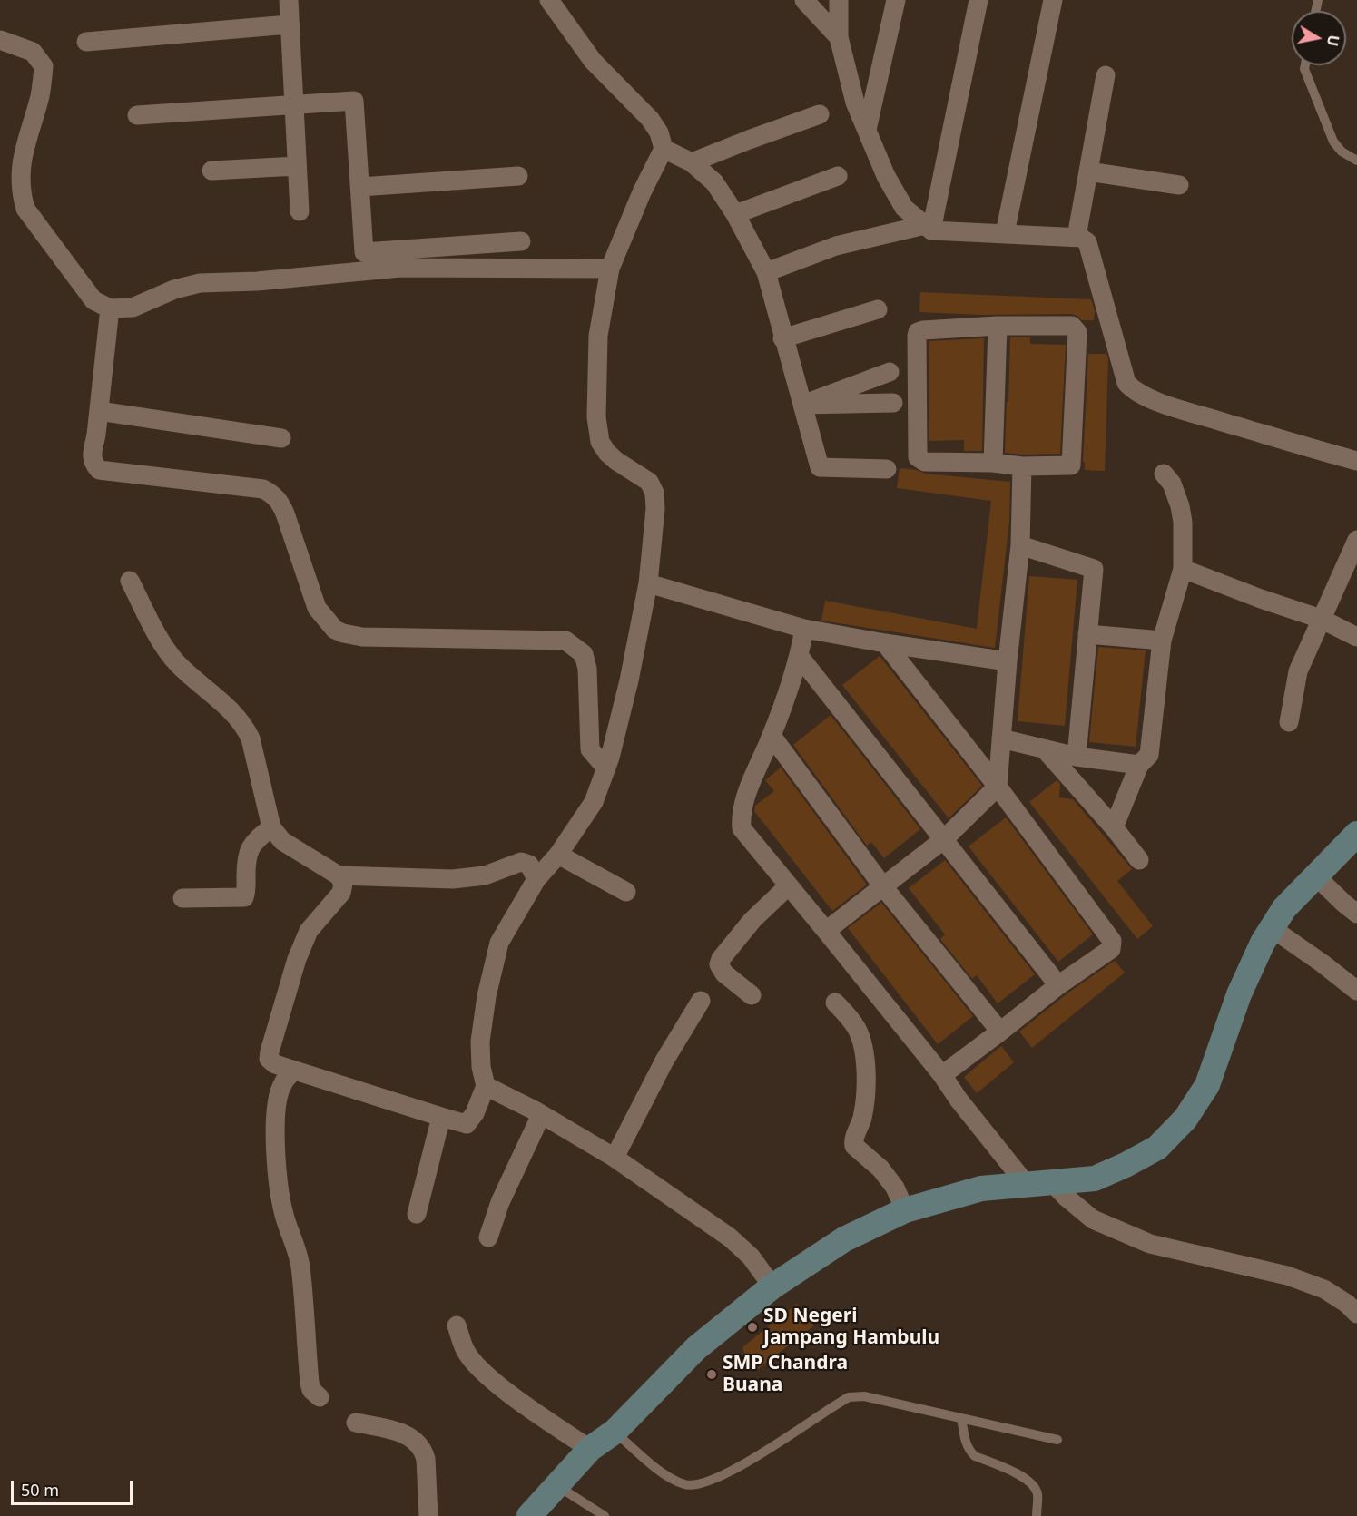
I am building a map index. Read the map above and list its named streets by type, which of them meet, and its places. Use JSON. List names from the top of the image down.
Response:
{
  "places": ["SD Negeri Jampang Hambulu", "SMP Chandra Buana"],
  "scale_bar": "50 m",
  "north": "right"
}
